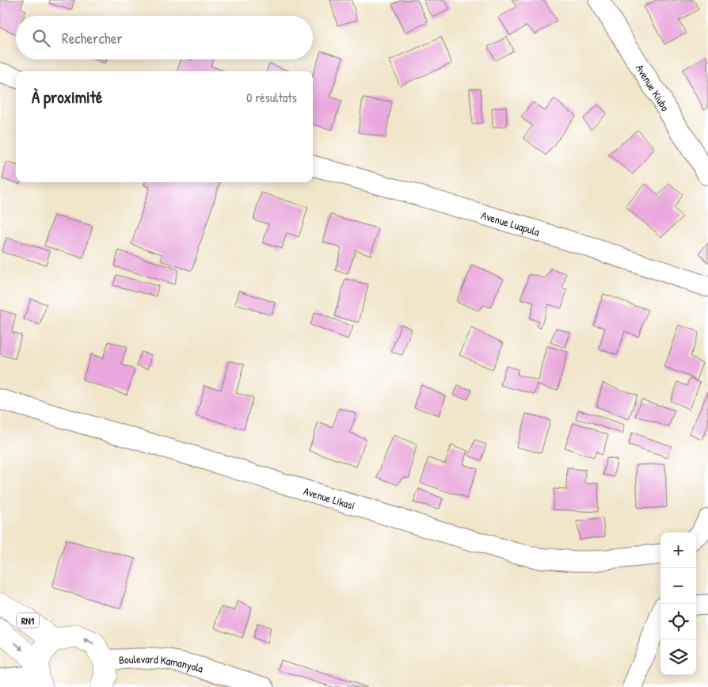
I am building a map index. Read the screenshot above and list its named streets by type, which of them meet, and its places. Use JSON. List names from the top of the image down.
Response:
{
  "streets": {
    "highway": ["RN1"],
    "street": [
      "Avenue Kiubo",
      "Avenue Luapula",
      "Avenue Likasi",
      "Boulevard Kamanyola"
    ]
  },
  "page": {
    "search": "Rechercher",
    "heading": ["À proximité", "0 résultats"],
    "map_buttons": ["+", "−"]
  }
}
